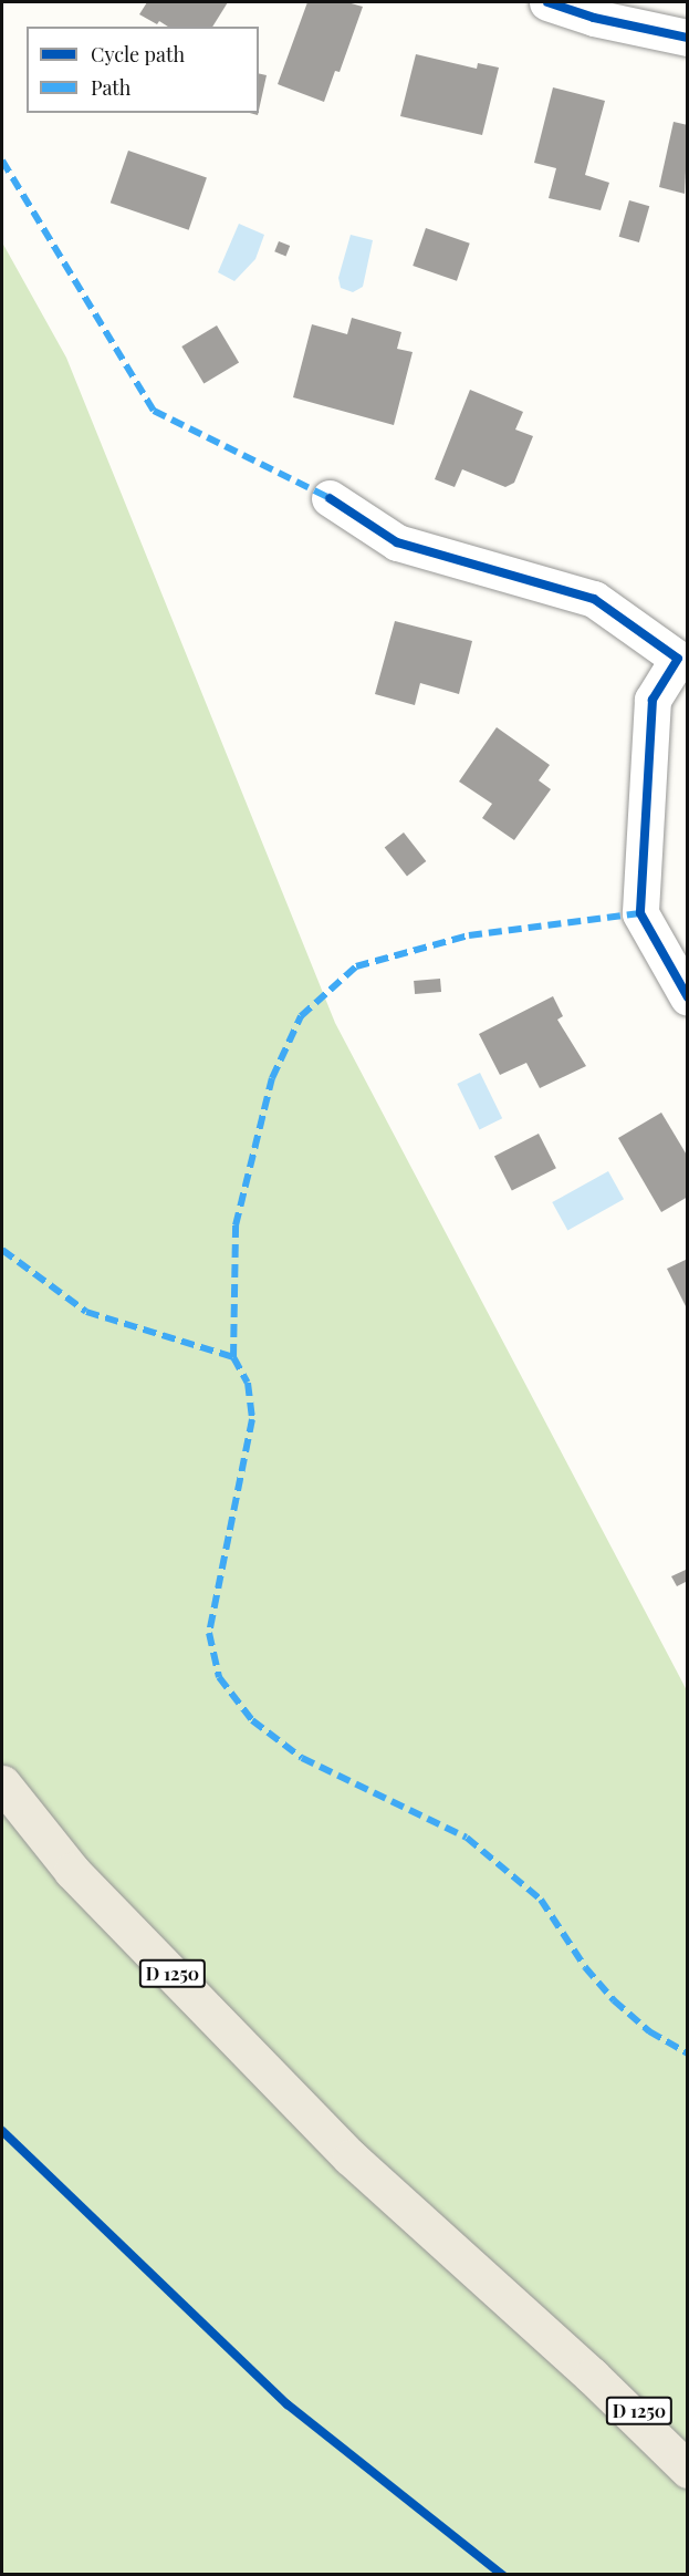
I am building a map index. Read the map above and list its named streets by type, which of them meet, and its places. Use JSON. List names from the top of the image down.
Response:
{
  "streets": {
    "main road": ["D 1250"]
  },
  "legend": ["Cycle path", "Path"]
}
